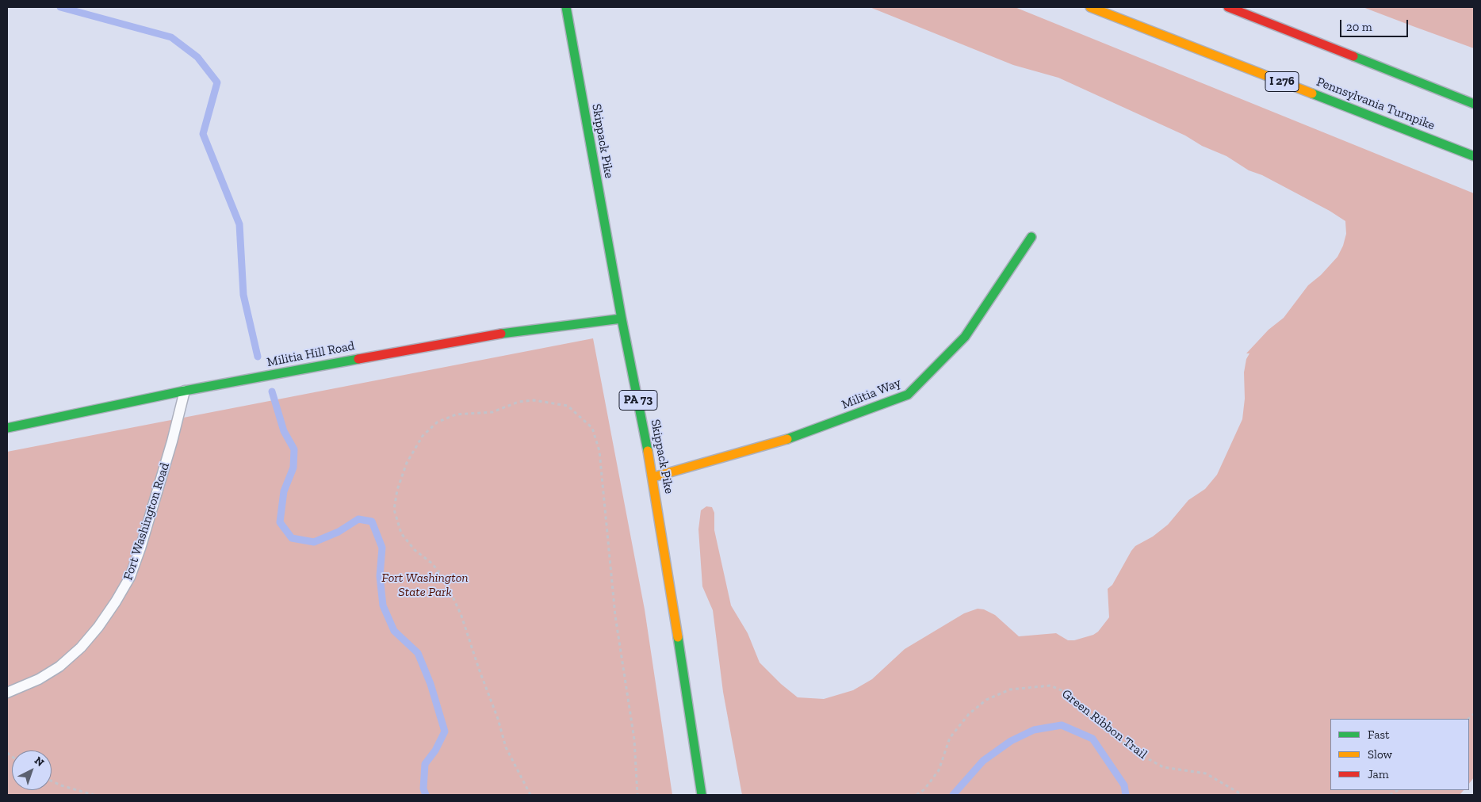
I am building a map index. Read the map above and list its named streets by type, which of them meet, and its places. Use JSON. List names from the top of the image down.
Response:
{
  "streets": {
    "main road": [
      "I 276",
      "Pennsylvania Turnpike",
      "Skippack Pike",
      "Militia Hill Road",
      "Militia Way",
      "PA 73"
    ],
    "lane": ["Fort Washington Road"],
    "path": ["Green Ribbon Trail"]
  },
  "crossings": [
    ["Skippack Pike", "Militia Hill Road"],
    ["Skippack Pike", "Militia Way"],
    ["Militia Hill Road", "Fort Washington Road"]
  ],
  "parks": ["Fort Washington State Park"],
  "legend": ["Fast", "Slow", "Jam"],
  "scale_bar": "20 m",
  "north": "top right"
}
